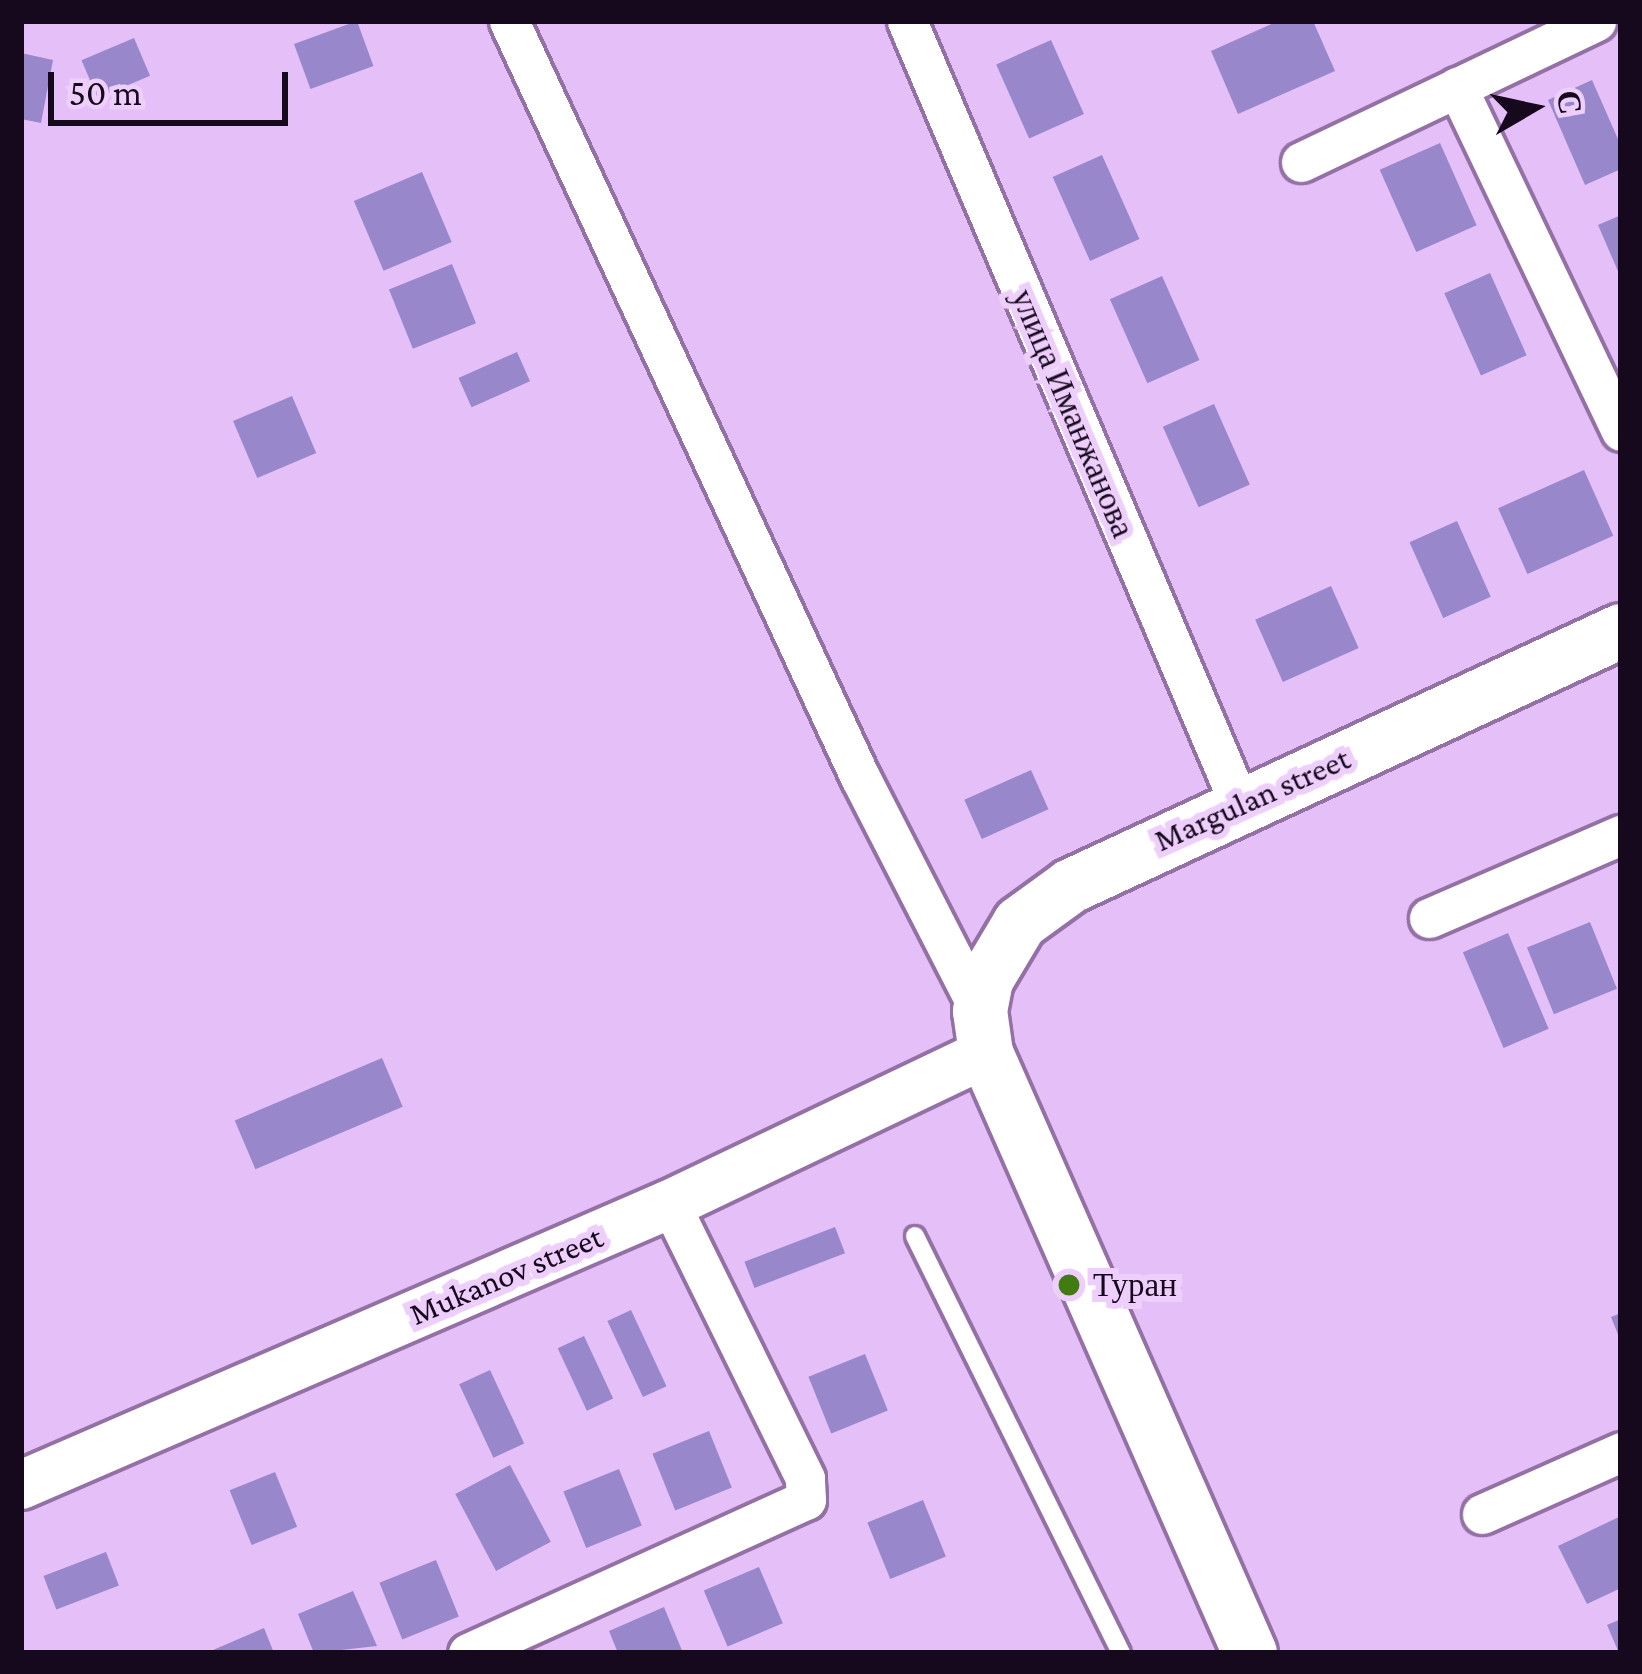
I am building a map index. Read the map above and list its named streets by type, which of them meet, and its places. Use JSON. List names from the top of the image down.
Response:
{
  "streets": {
    "main road": ["Margulan street"],
    "street": ["улица Иманжанова", "Mukanov street"]
  },
  "crossings": [
    ["улица Иманжанова", "Margulan street"],
    ["Margulan street", "Mukanov street"]
  ],
  "places": ["Туран"],
  "scale_bar": "50 m",
  "north": "right"
}
